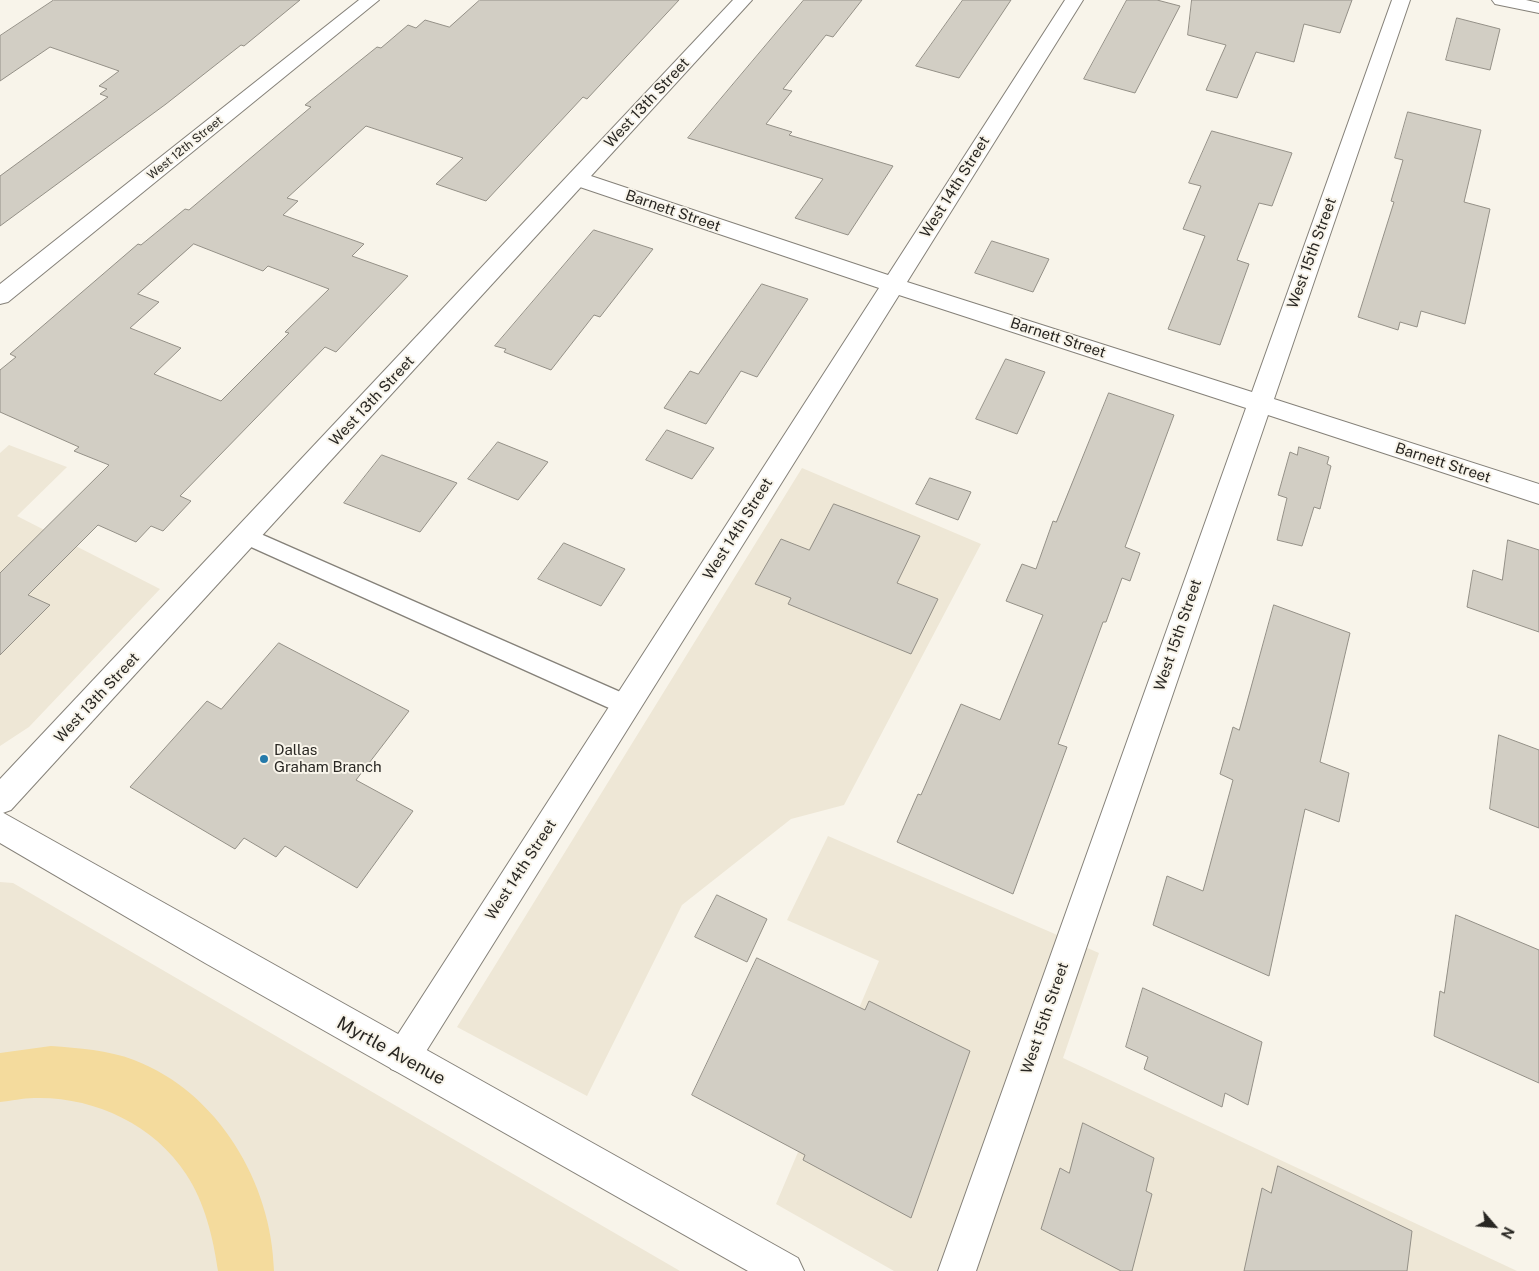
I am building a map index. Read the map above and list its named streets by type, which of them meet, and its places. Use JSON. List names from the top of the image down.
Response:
{
  "streets": {
    "street": [
      "West 13th Street",
      "West 12th Street",
      "West 14th Street",
      "Barnett Street",
      "West 15th Street",
      "Myrtle Avenue"
    ]
  },
  "crossings": [
    ["West 13th Street", "Barnett Street"],
    ["West 14th Street", "Barnett Street"],
    ["West 14th Street", "Myrtle Avenue"],
    ["Barnett Street", "West 15th Street"]
  ],
  "places": ["Dallas Graham Branch"],
  "north": "bottom right"
}
